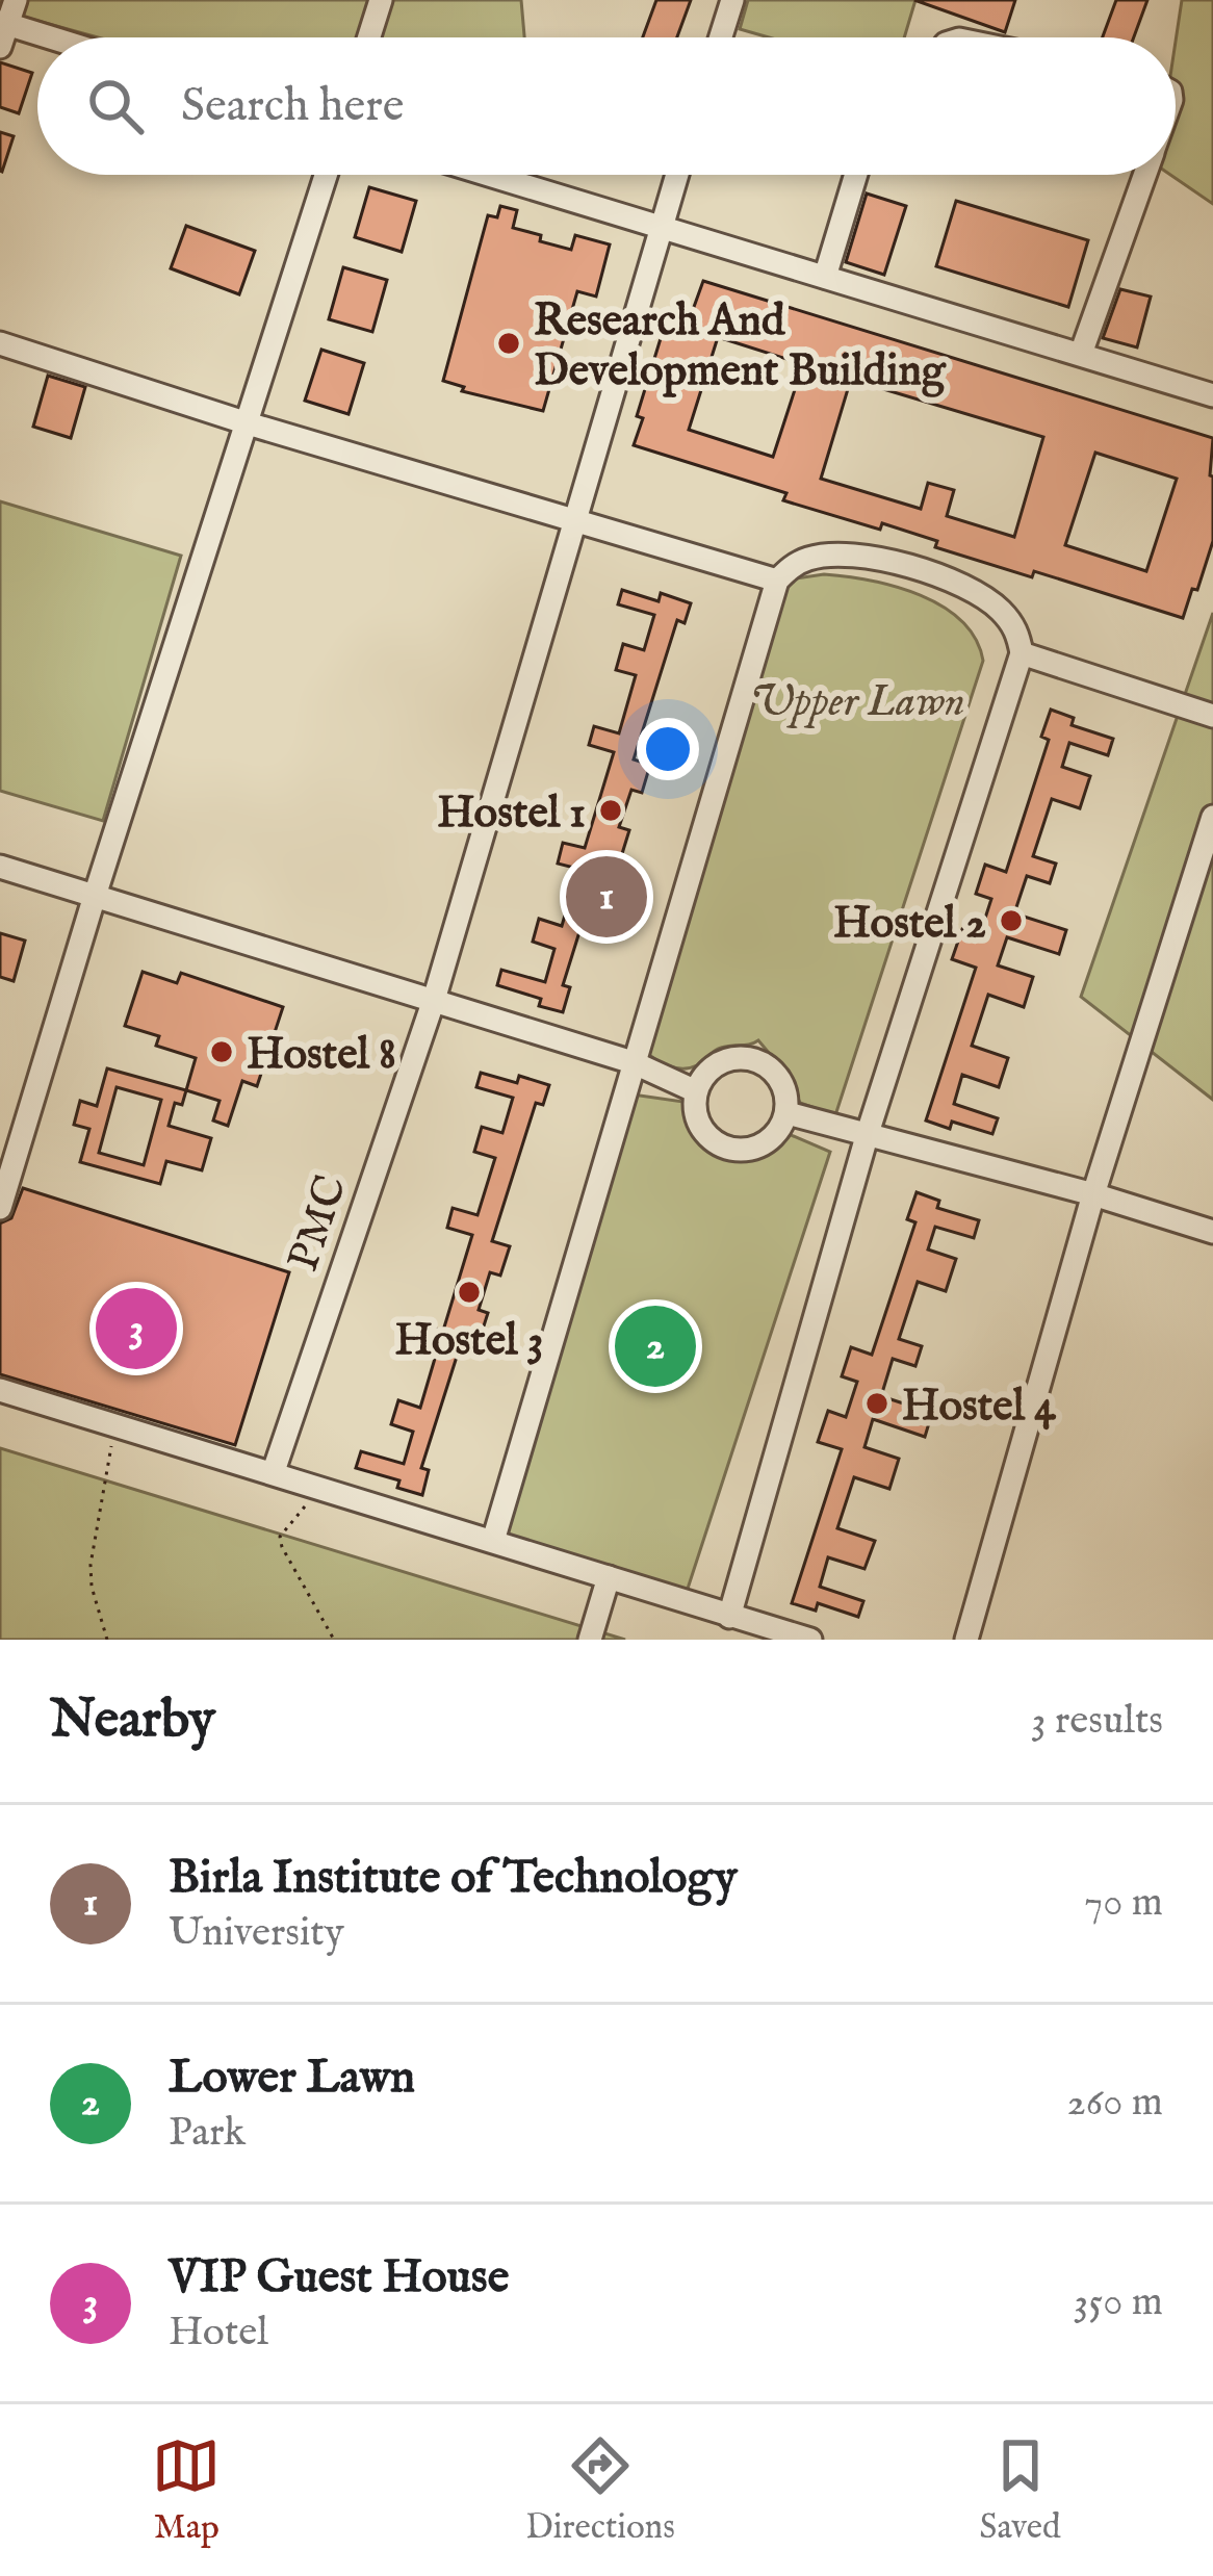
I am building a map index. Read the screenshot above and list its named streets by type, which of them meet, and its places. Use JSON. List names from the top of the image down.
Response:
{
  "streets": {
    "street": ["PMC"]
  },
  "parks": ["Upper Lawn"],
  "places": [
    "Research And Development Building",
    "Hostel 1",
    "Hostel 2",
    "Hostel 8",
    "Hostel 3",
    "Hostel 4"
  ],
  "page": {
    "search": "Search here",
    "pins": ["1", "3", "2"],
    "heading": ["Nearby", "3 results"],
    "list": [
      {
        "mark": "1",
        "name": "Birla Institute of Technology",
        "note": "University",
        "value": "70 m"
      },
      {
        "mark": "2",
        "name": "Lower Lawn",
        "note": "Park",
        "value": "260 m"
      },
      {
        "mark": "3",
        "name": "VIP Guest House",
        "note": "Hotel",
        "value": "350 m"
      }
    ],
    "nav": ["Map", "Directions", "Saved"]
  }
}
